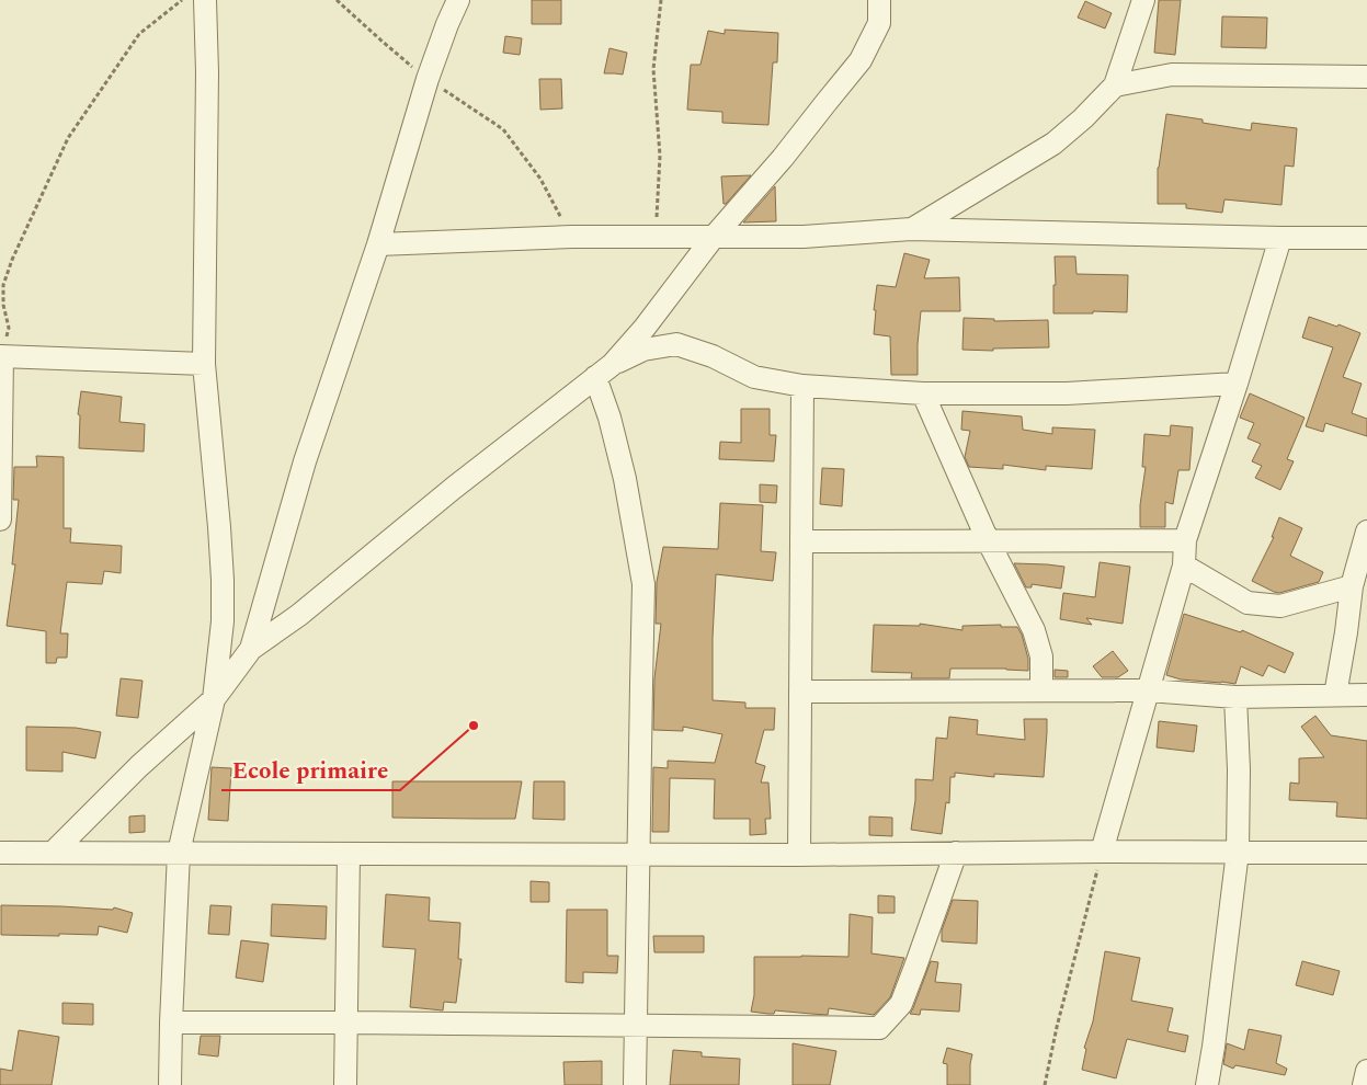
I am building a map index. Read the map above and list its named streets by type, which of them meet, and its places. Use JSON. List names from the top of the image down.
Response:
{
  "places": ["Ecole primaire"]
}
